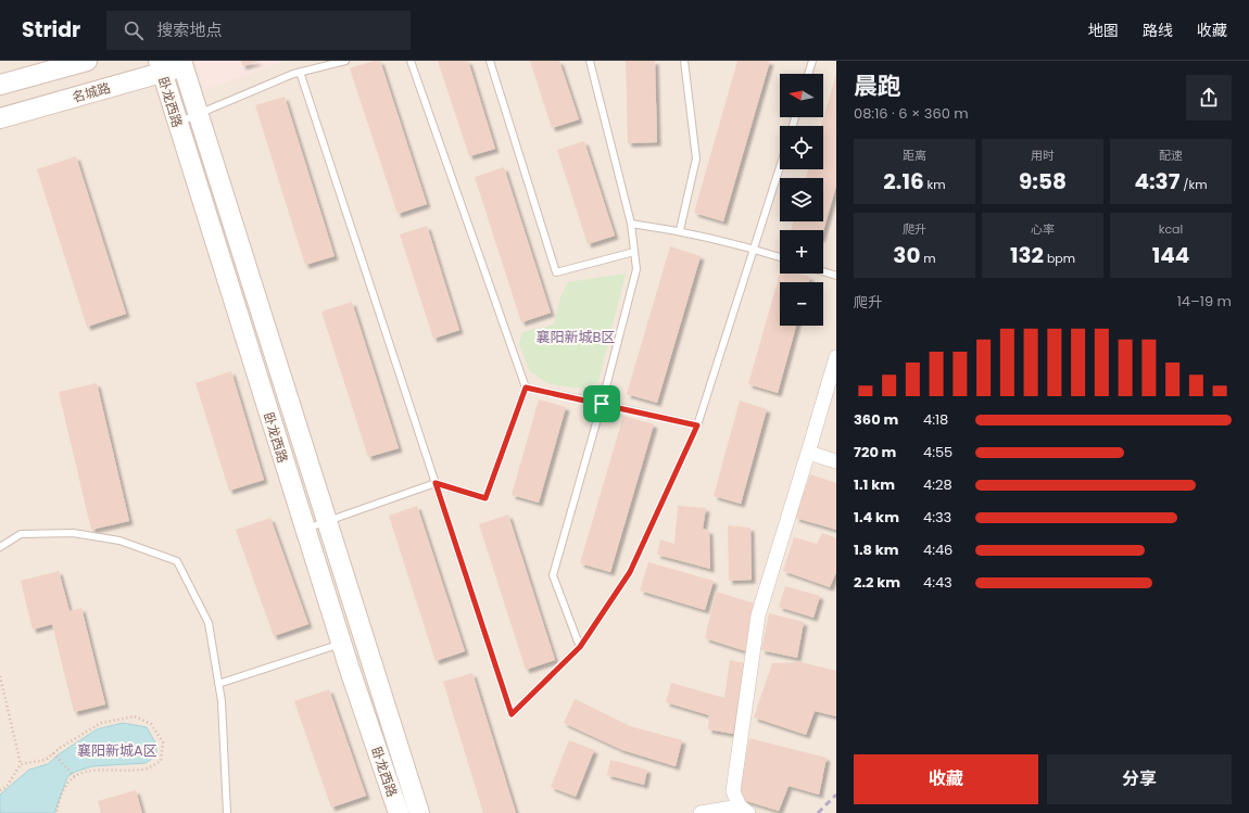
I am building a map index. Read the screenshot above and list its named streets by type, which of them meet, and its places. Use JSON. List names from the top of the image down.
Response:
{
  "streets": {
    "main road": ["名城路", "卧龙西路"]
  },
  "crossings": [
    ["名城路", "卧龙西路"]
  ],
  "districts": ["襄阳新城B区", "襄阳新城A区"],
  "north": "left",
  "page": {
    "header": "Stridr",
    "search": "搜索地点",
    "nav": ["地图", "路线", "收藏"],
    "heading": ["晨跑", "08:16 · 6 × 360 m"],
    "map_buttons": ["+", "−"],
    "stats": [
      ["距离", "2.16 km"],
      ["用时", "9:58"],
      ["配速", "4:37 /km"],
      ["爬升", "30 m"],
      ["心率", "132 bpm"],
      ["kcal", "144"]
    ],
    "chart": ["爬升", "14–19 m"],
    "list": [
      {
        "name": "360 m",
        "note": "4:18"
      },
      {
        "name": "720 m",
        "note": "4:55"
      },
      {
        "name": "1.1 km",
        "note": "4:28"
      },
      {
        "name": "1.4 km",
        "note": "4:33"
      },
      {
        "name": "1.8 km",
        "note": "4:46"
      },
      {
        "name": "2.2 km",
        "note": "4:43"
      }
    ],
    "buttons": ["收藏", "分享"]
  }
}
